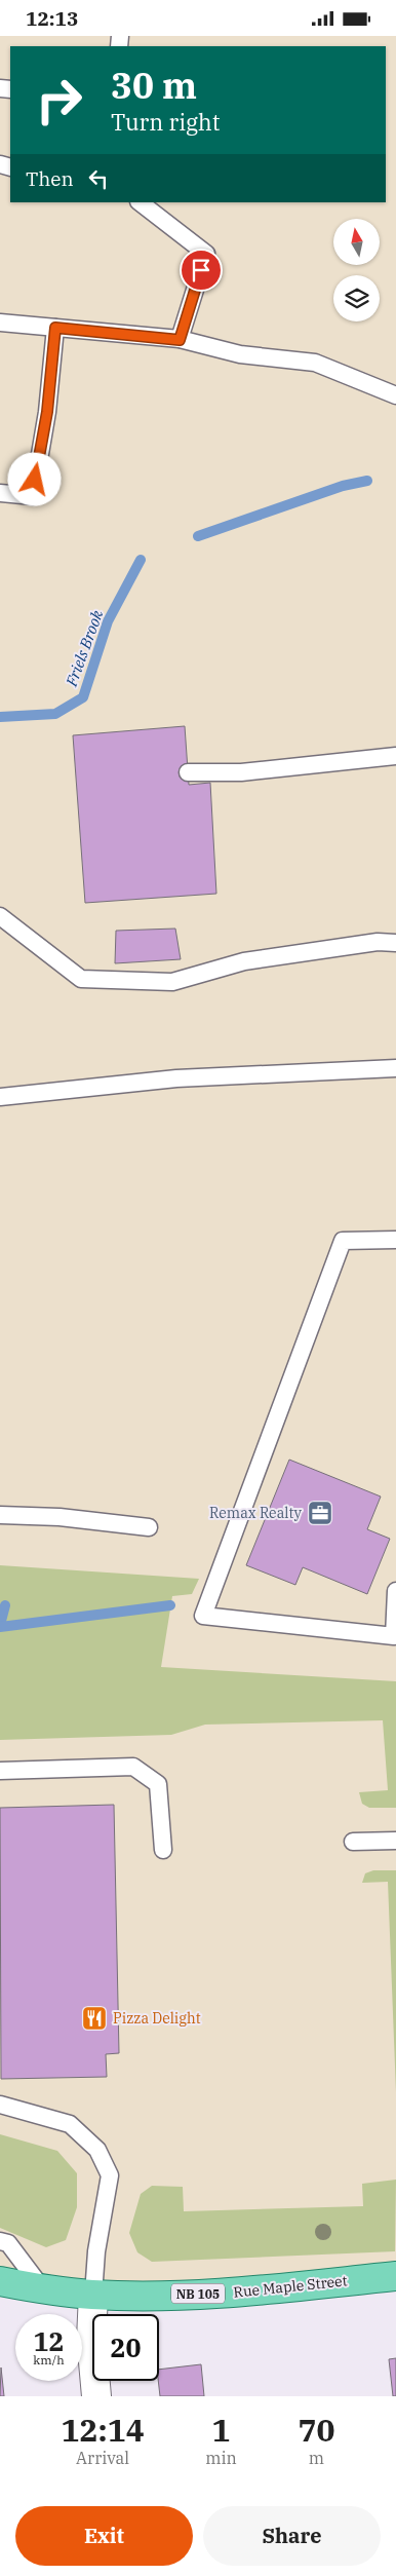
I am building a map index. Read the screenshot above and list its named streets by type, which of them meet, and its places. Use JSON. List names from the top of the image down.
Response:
{
  "streets": {
    "main road": ["Rue Maple Street", "NB 105"]
  },
  "water": ["Friels Brook"],
  "places": {
    "office": ["Remax Realty"],
    "restaurant": ["Pizza Delight"]
  },
  "north": "top",
  "page": {
    "status": "12:13",
    "turn": ["30 m", "Turn right"],
    "then": "Then",
    "speed": "12 km/h",
    "limit": "20",
    "eta": [
      "12:14",
      "Arrival",
      "1",
      "min",
      "70",
      "m"
    ],
    "buttons": ["Exit", "Share"]
  }
}
